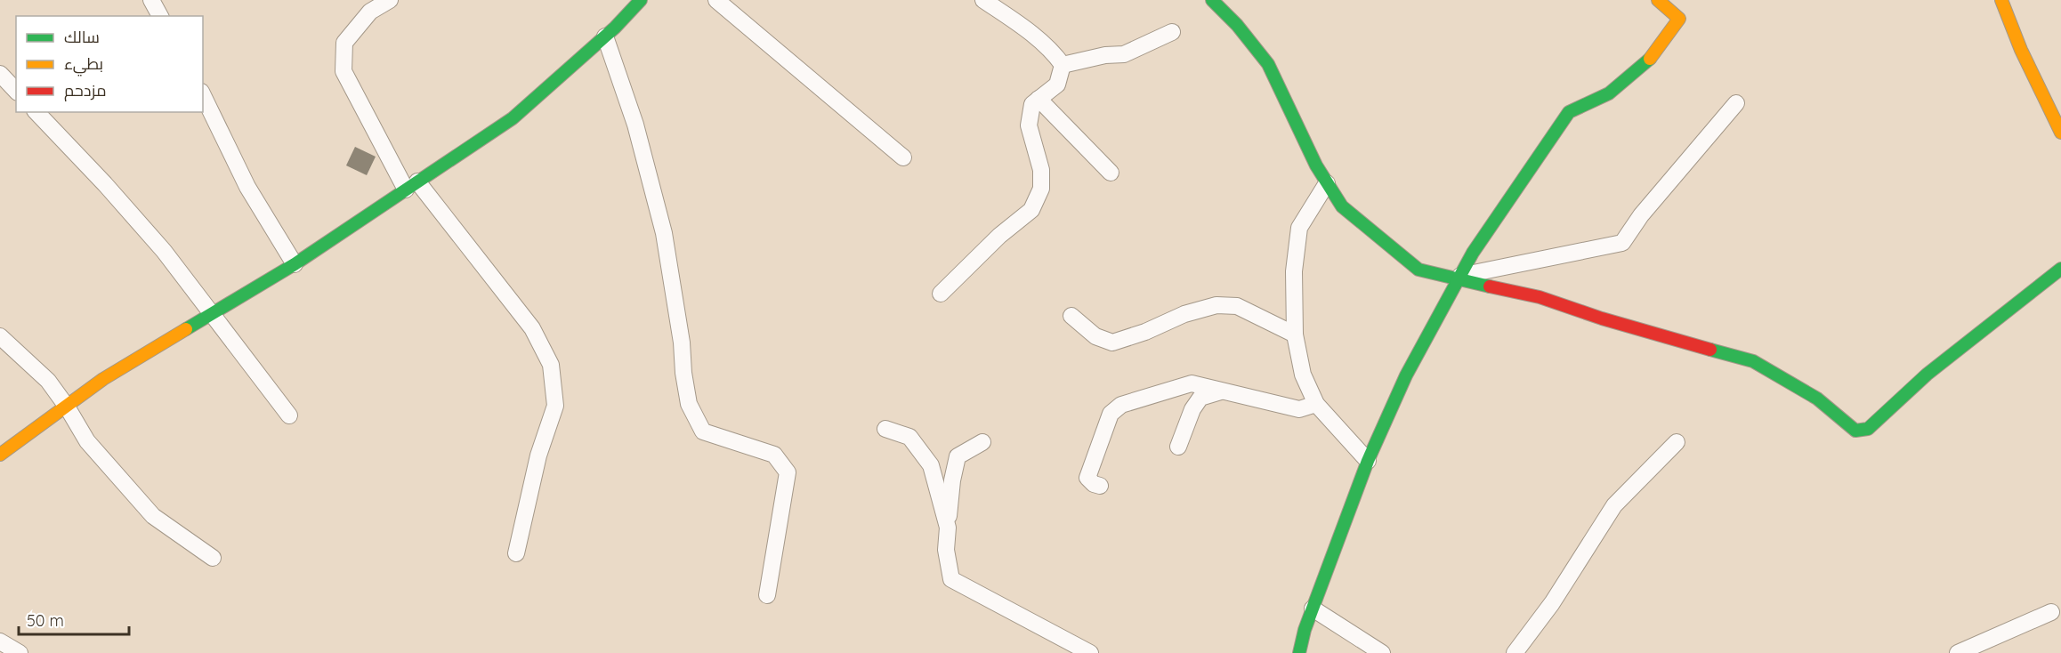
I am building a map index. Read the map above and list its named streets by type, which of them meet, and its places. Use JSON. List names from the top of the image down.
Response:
{
  "legend": ["سالك", "بطيء", "مزدحم"],
  "scale_bar": "50 m"
}
